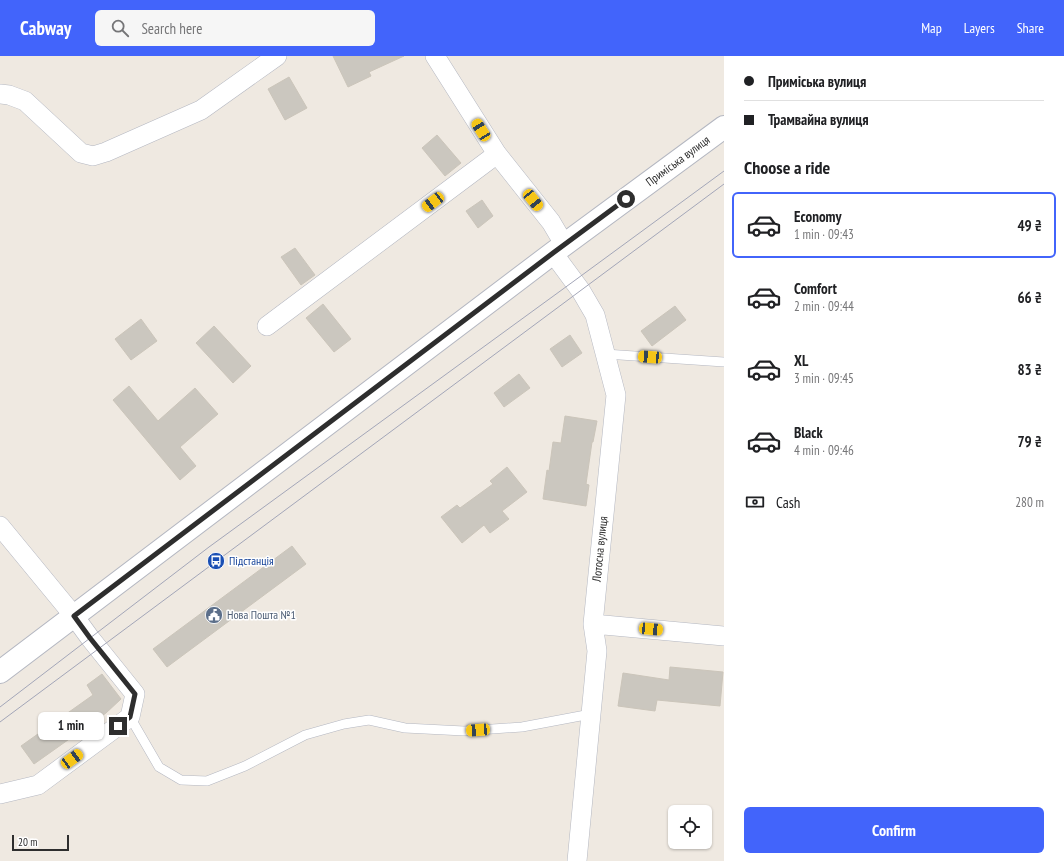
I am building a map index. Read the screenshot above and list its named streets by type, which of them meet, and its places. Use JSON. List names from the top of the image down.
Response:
{
  "streets": {
    "street": ["Приміська вулиця", "Лотосна вулиця"]
  },
  "crossings": [
    ["Приміська вулиця", "Лотосна вулиця"]
  ],
  "places": {
    "bus stop": ["Підстанція"],
    "public building": ["Нова Пошта №1"]
  },
  "scale_bar": "20 m",
  "page": {
    "header": "Cabway",
    "search": "Search here",
    "nav": ["Map", "Layers", "Share"],
    "banner": ["Приміська вулиця", "Трамвайна вулиця"],
    "heading": "Choose a ride",
    "list": [
      {
        "name": "Economy",
        "note": "1 min · 09:43",
        "value": "49 ₴"
      },
      {
        "name": "Comfort",
        "note": "2 min · 09:44",
        "value": "66 ₴"
      },
      {
        "name": "XL",
        "note": "3 min · 09:45",
        "value": "83 ₴"
      },
      {
        "name": "Black",
        "note": "4 min · 09:46",
        "value": "79 ₴"
      }
    ],
    "pay": ["Cash", "280 m"],
    "bubble": "1 min",
    "buttons": "Confirm",
    "scale": "20 m"
  }
}
